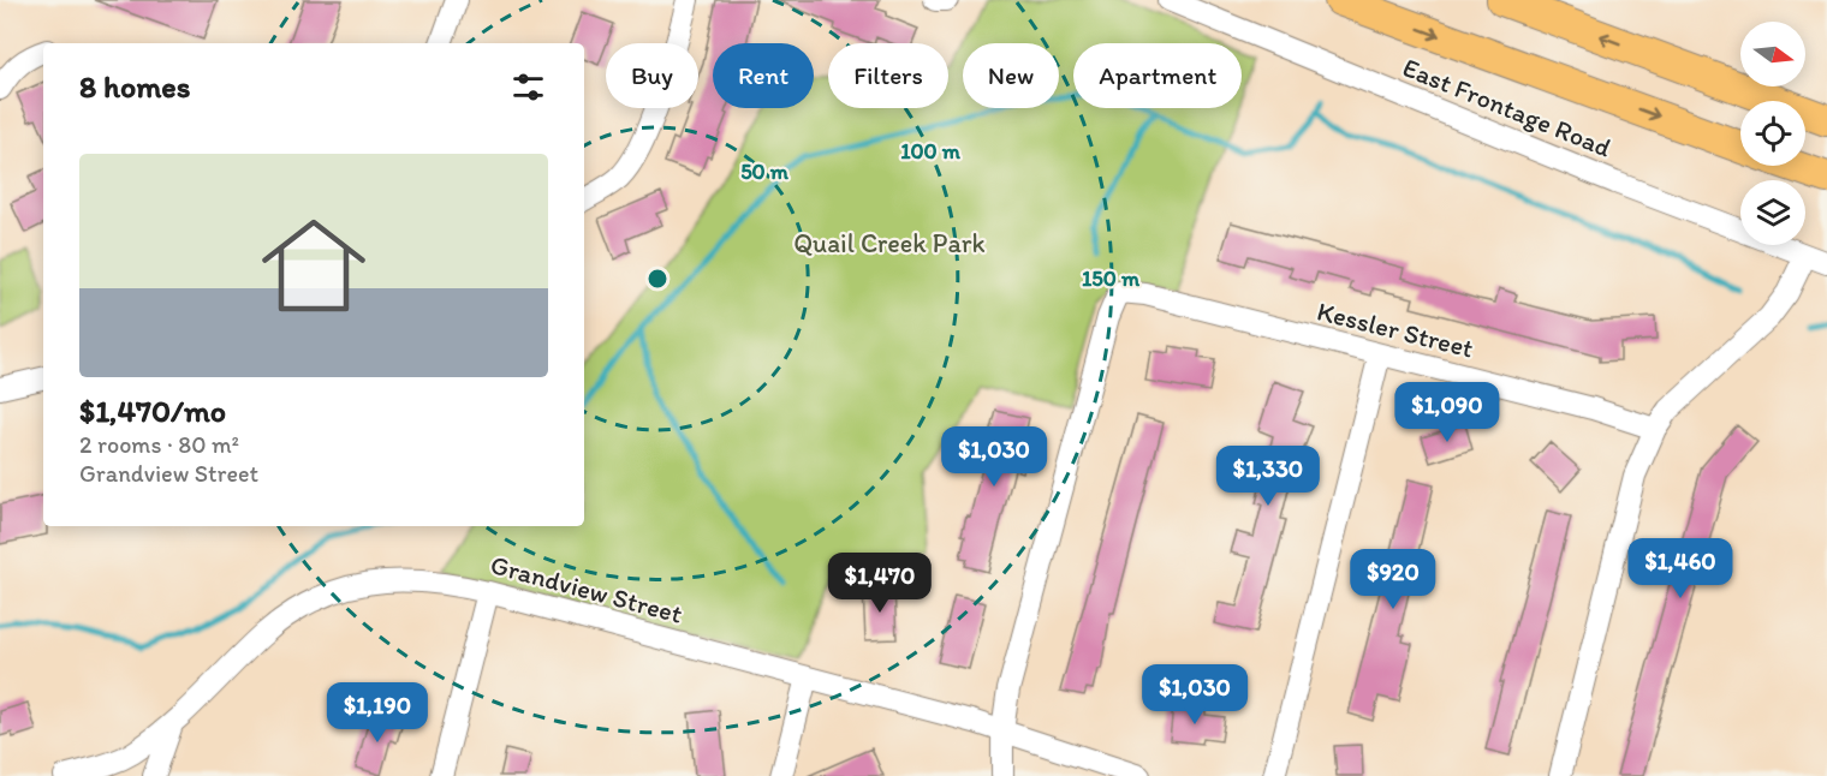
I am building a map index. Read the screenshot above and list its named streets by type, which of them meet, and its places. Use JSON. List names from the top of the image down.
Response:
{
  "streets": {
    "street": ["East Frontage Road", "Kessler Street", "Grandview Street"]
  },
  "crossings": [
    ["Kessler Street", "Grandview Street"]
  ],
  "parks": ["Quail Creek Park"],
  "north": "right",
  "page": {
    "chip": [
      "Buy",
      "Rent",
      "Filters",
      "New",
      "Apartment"
    ],
    "heading": "8 homes",
    "list": [
      {
        "name": "$1,470/mo",
        "note": "2 rooms · 80 m² · Grandview Street"
      }
    ],
    "price": [
      "$1,090",
      "$1,030",
      "$1,330",
      "$1,460",
      "$920",
      "$1,470",
      "$1,030",
      "$1,190"
    ]
  },
  "rings": ["100 m", "50 m", "150 m"]
}
